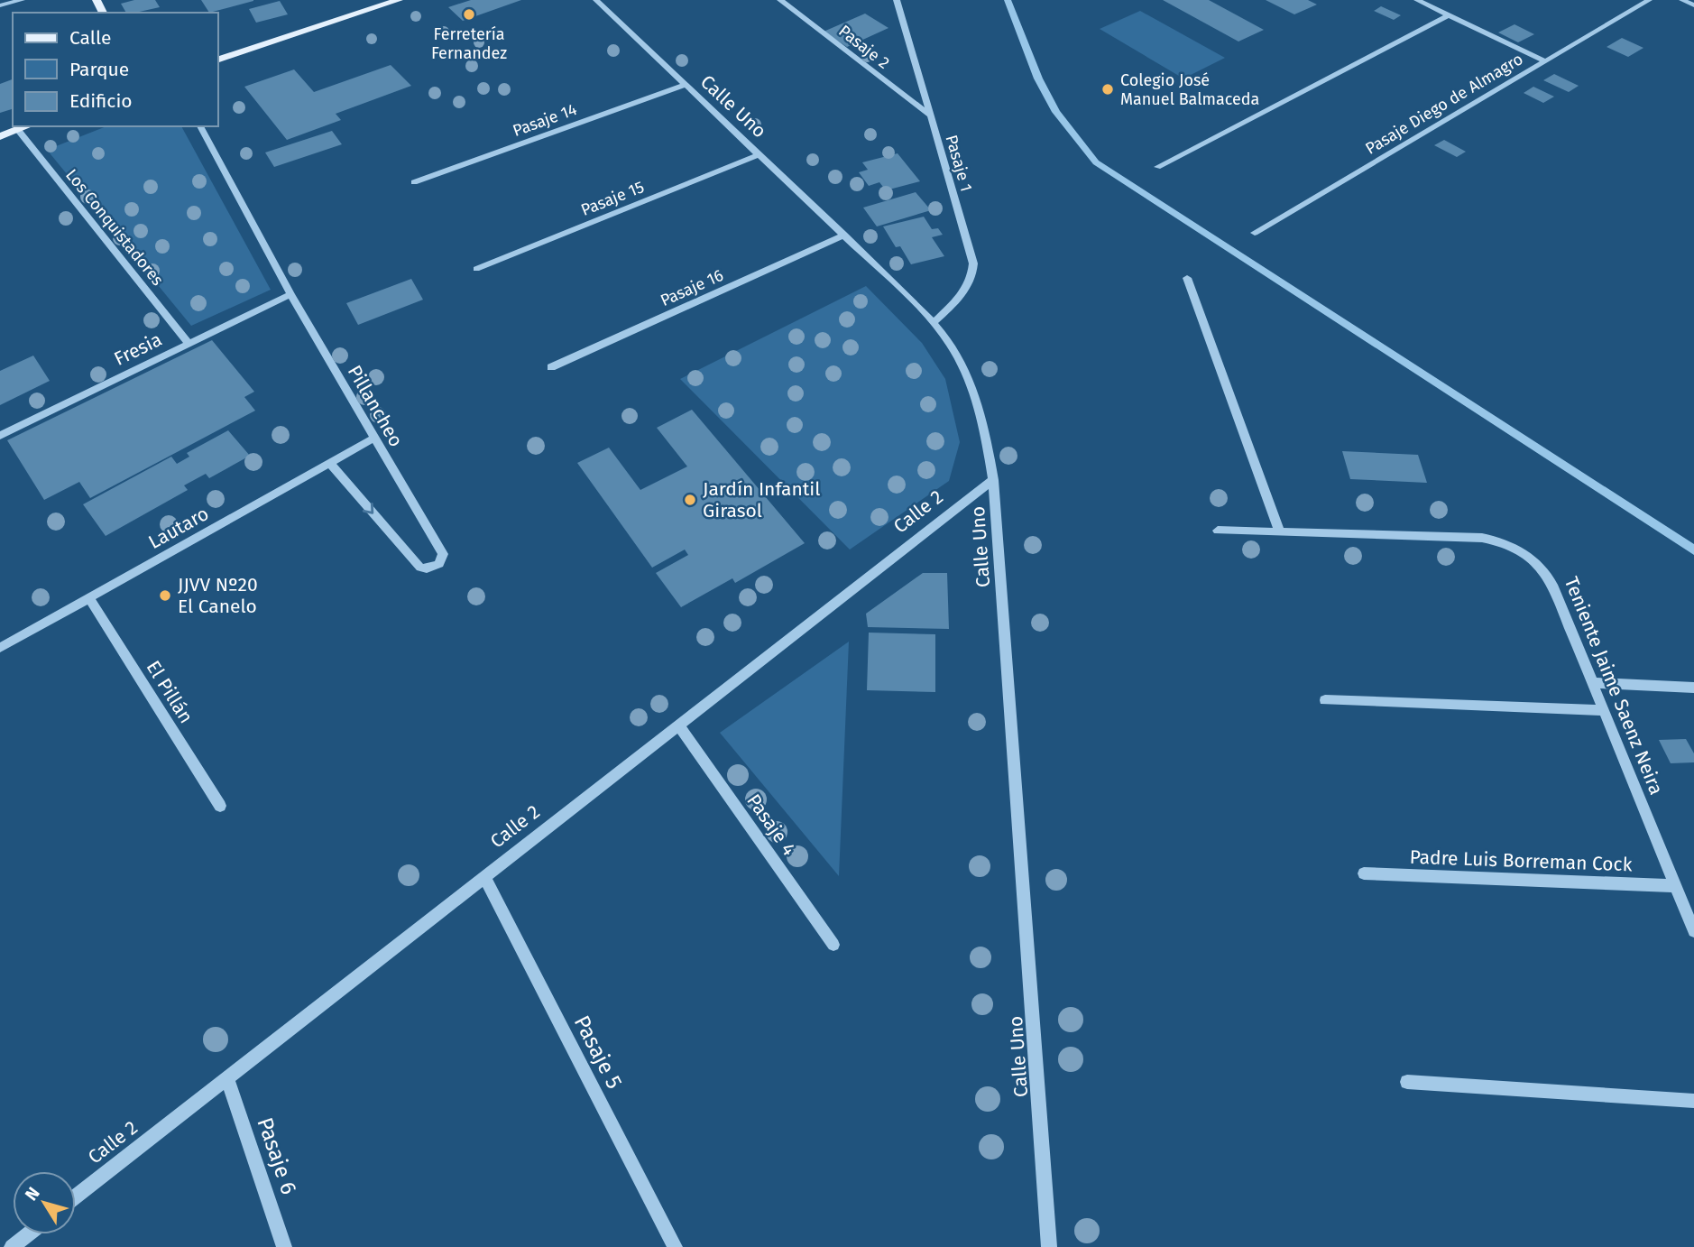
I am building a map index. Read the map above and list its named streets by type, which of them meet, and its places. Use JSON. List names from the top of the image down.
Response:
{
  "streets": {
    "street": [
      "Pasaje 2",
      "Pasaje Diego de Almagro",
      "Calle Uno",
      "Pasaje 14",
      "Pasaje 1",
      "Pasaje 15",
      "Los Conquistadores",
      "Pasaje 16",
      "Fresia",
      "Pillancheo",
      "Calle 2",
      "Lautaro",
      "Teniente Jaime Saenz Neira",
      "El Pillán",
      "Pasaje 4",
      "Padre Luis Borreman Cock",
      "Pasaje 5",
      "Pasaje 6"
    ]
  },
  "crossings": [
    ["Pasaje 2", "Pasaje 1"],
    ["Calle Uno", "Pasaje 14"],
    ["Calle Uno", "Pasaje 1"],
    ["Calle Uno", "Pasaje 15"],
    ["Calle Uno", "Pasaje 16"],
    ["Calle Uno", "Calle 2"],
    ["Los Conquistadores", "Fresia"],
    ["Fresia", "Pillancheo"],
    ["Pillancheo", "Lautaro"],
    ["Calle 2", "Pasaje 4"],
    ["Calle 2", "Pasaje 5"],
    ["Calle 2", "Pasaje 6"],
    ["Lautaro", "El Pillán"],
    ["Teniente Jaime Saenz Neira", "Padre Luis Borreman Cock"]
  ],
  "places": [
    "Ferretería Fernandez",
    "Colegio José Manuel Balmaceda",
    "Jardín Infantil Girasol",
    "JJVV Nº20 El Canelo"
  ],
  "legend": ["Calle", "Parque", "Edificio"],
  "north": "top left"
}
